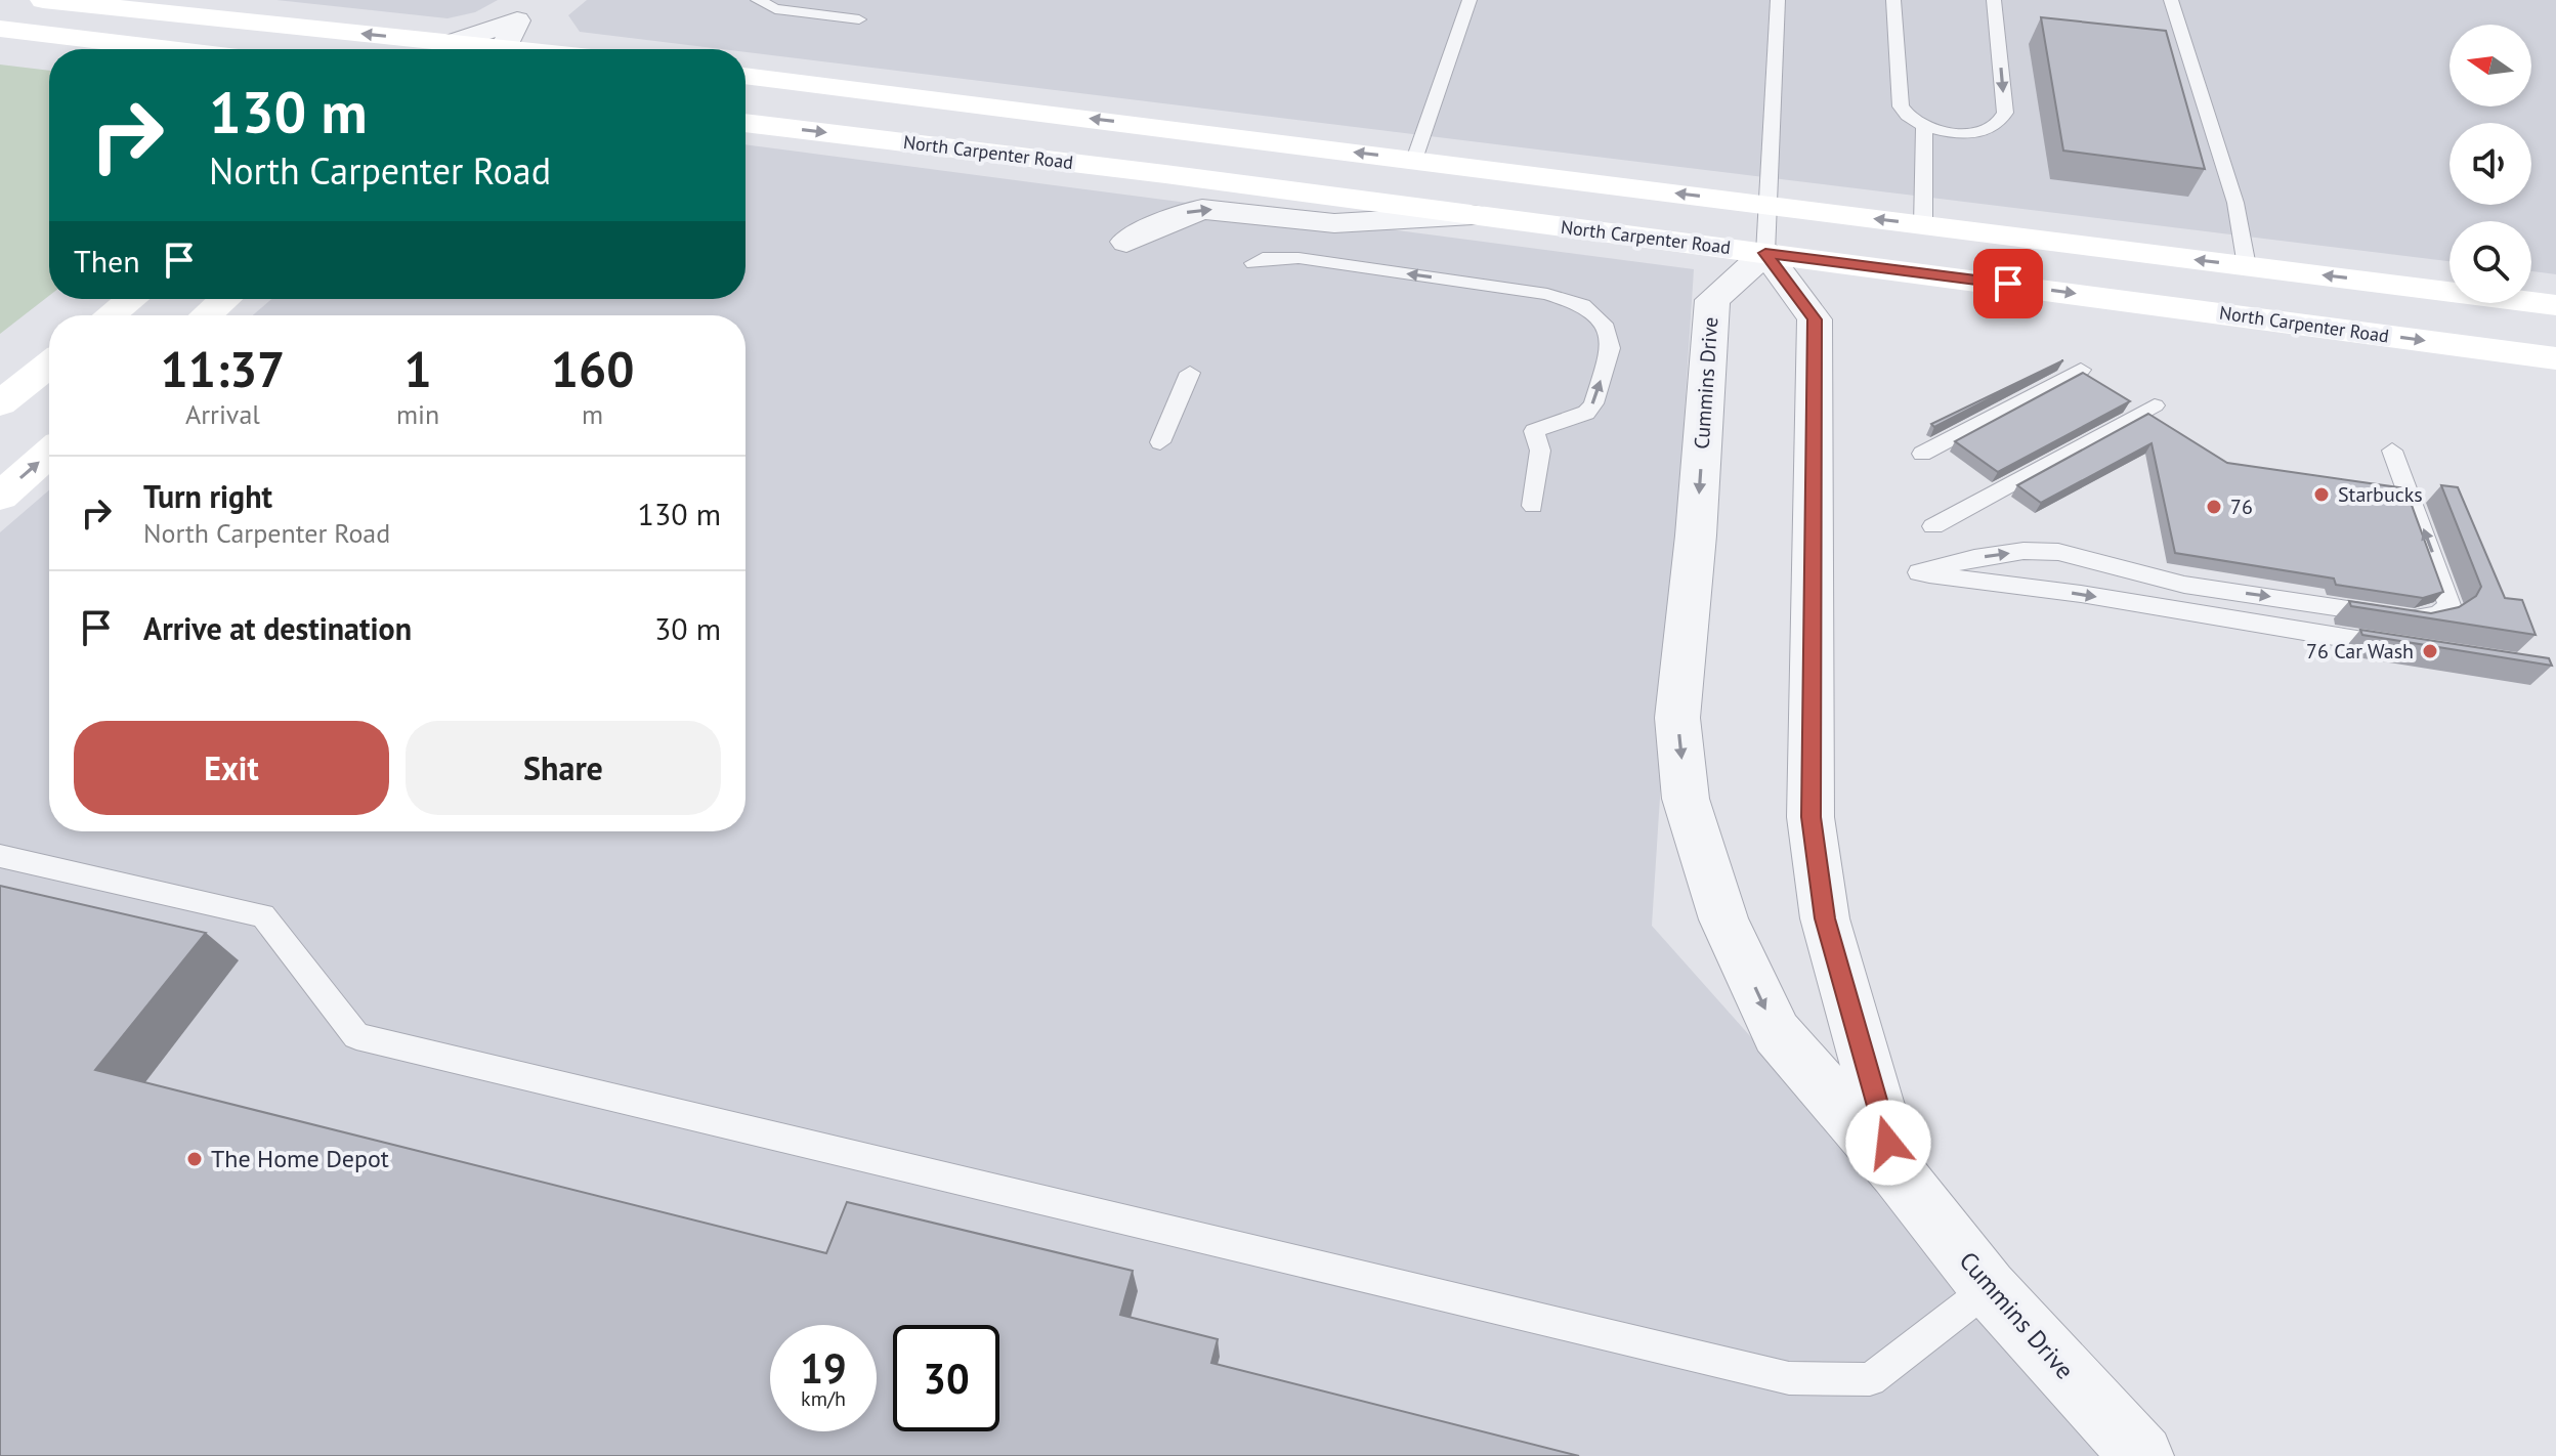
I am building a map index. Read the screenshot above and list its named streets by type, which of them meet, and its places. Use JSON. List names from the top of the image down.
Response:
{
  "streets": {
    "main road": ["North Carpenter Road"],
    "street": ["Cummins Drive"]
  },
  "crossings": [
    ["North Carpenter Road", "Cummins Drive"]
  ],
  "places": [
    "Starbucks",
    "76",
    "76 Car Wash",
    "The Home Depot"
  ],
  "north": "left",
  "page": {
    "turn": ["130 m", "North Carpenter Road"],
    "then": "Then",
    "eta": [
      "11:37",
      "Arrival",
      "1",
      "min",
      "160",
      "m"
    ],
    "list": [
      {
        "name": "Turn right",
        "note": "North Carpenter Road",
        "value": "130 m"
      },
      {
        "name": "Arrive at destination",
        "value": "30 m"
      }
    ],
    "buttons": ["Exit", "Share"],
    "speed": "19 km/h",
    "limit": "30"
  }
}
